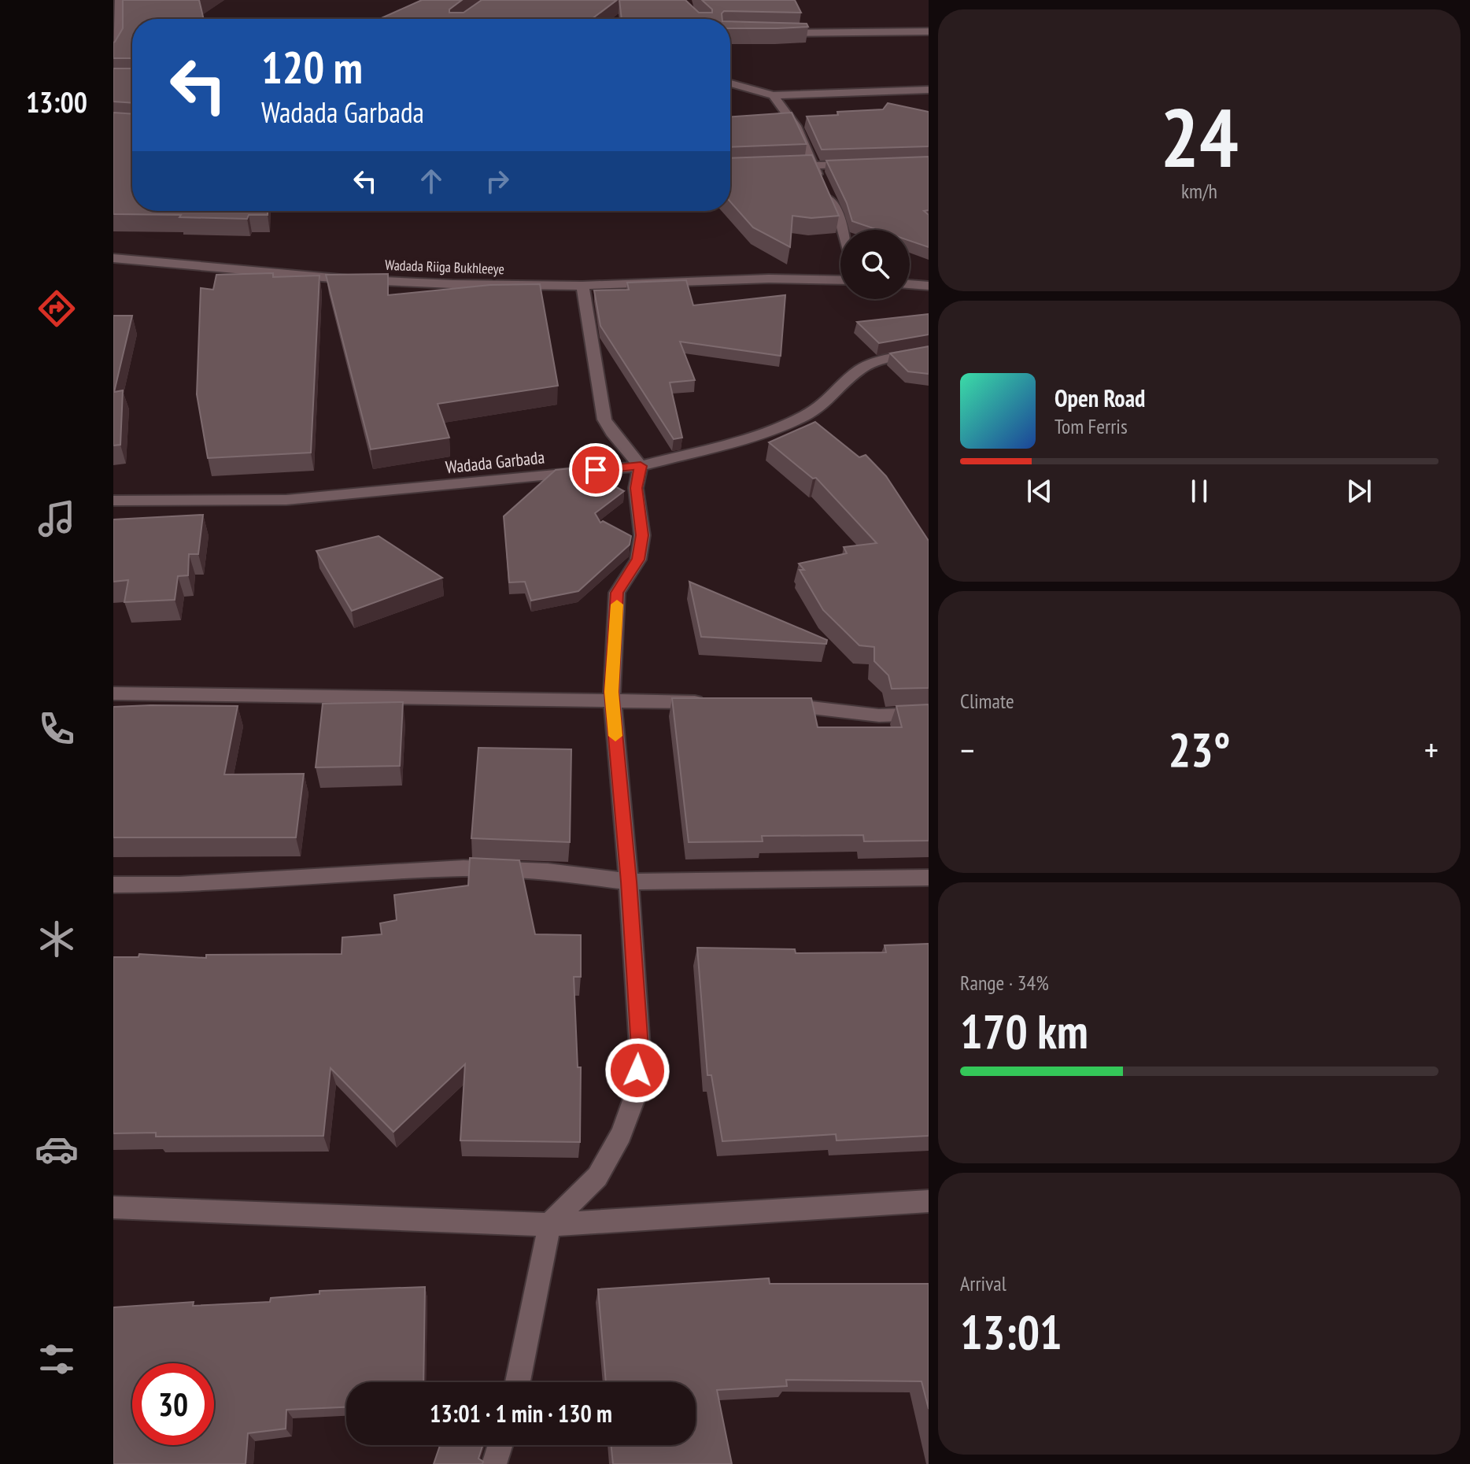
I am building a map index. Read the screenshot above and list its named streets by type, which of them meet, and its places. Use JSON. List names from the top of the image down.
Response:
{
  "streets": {
    "street": ["Wadada Riiga Bukhleeye", "Wadada Garbada"]
  },
  "page": {
    "tabs": "13:00",
    "tile": [
      ["24", "km/h"],
      "Climate",
      ["Range · 34%", "170 km"],
      ["Arrival", "13:01"]
    ],
    "turn": ["120 m", "Wadada Garbada"],
    "song": ["Open Road", "Tom Ferris"],
    "heat": ["−", "23°", "+"],
    "limit": "30",
    "trip": "13:01 · 1 min · 130 m"
  }
}
